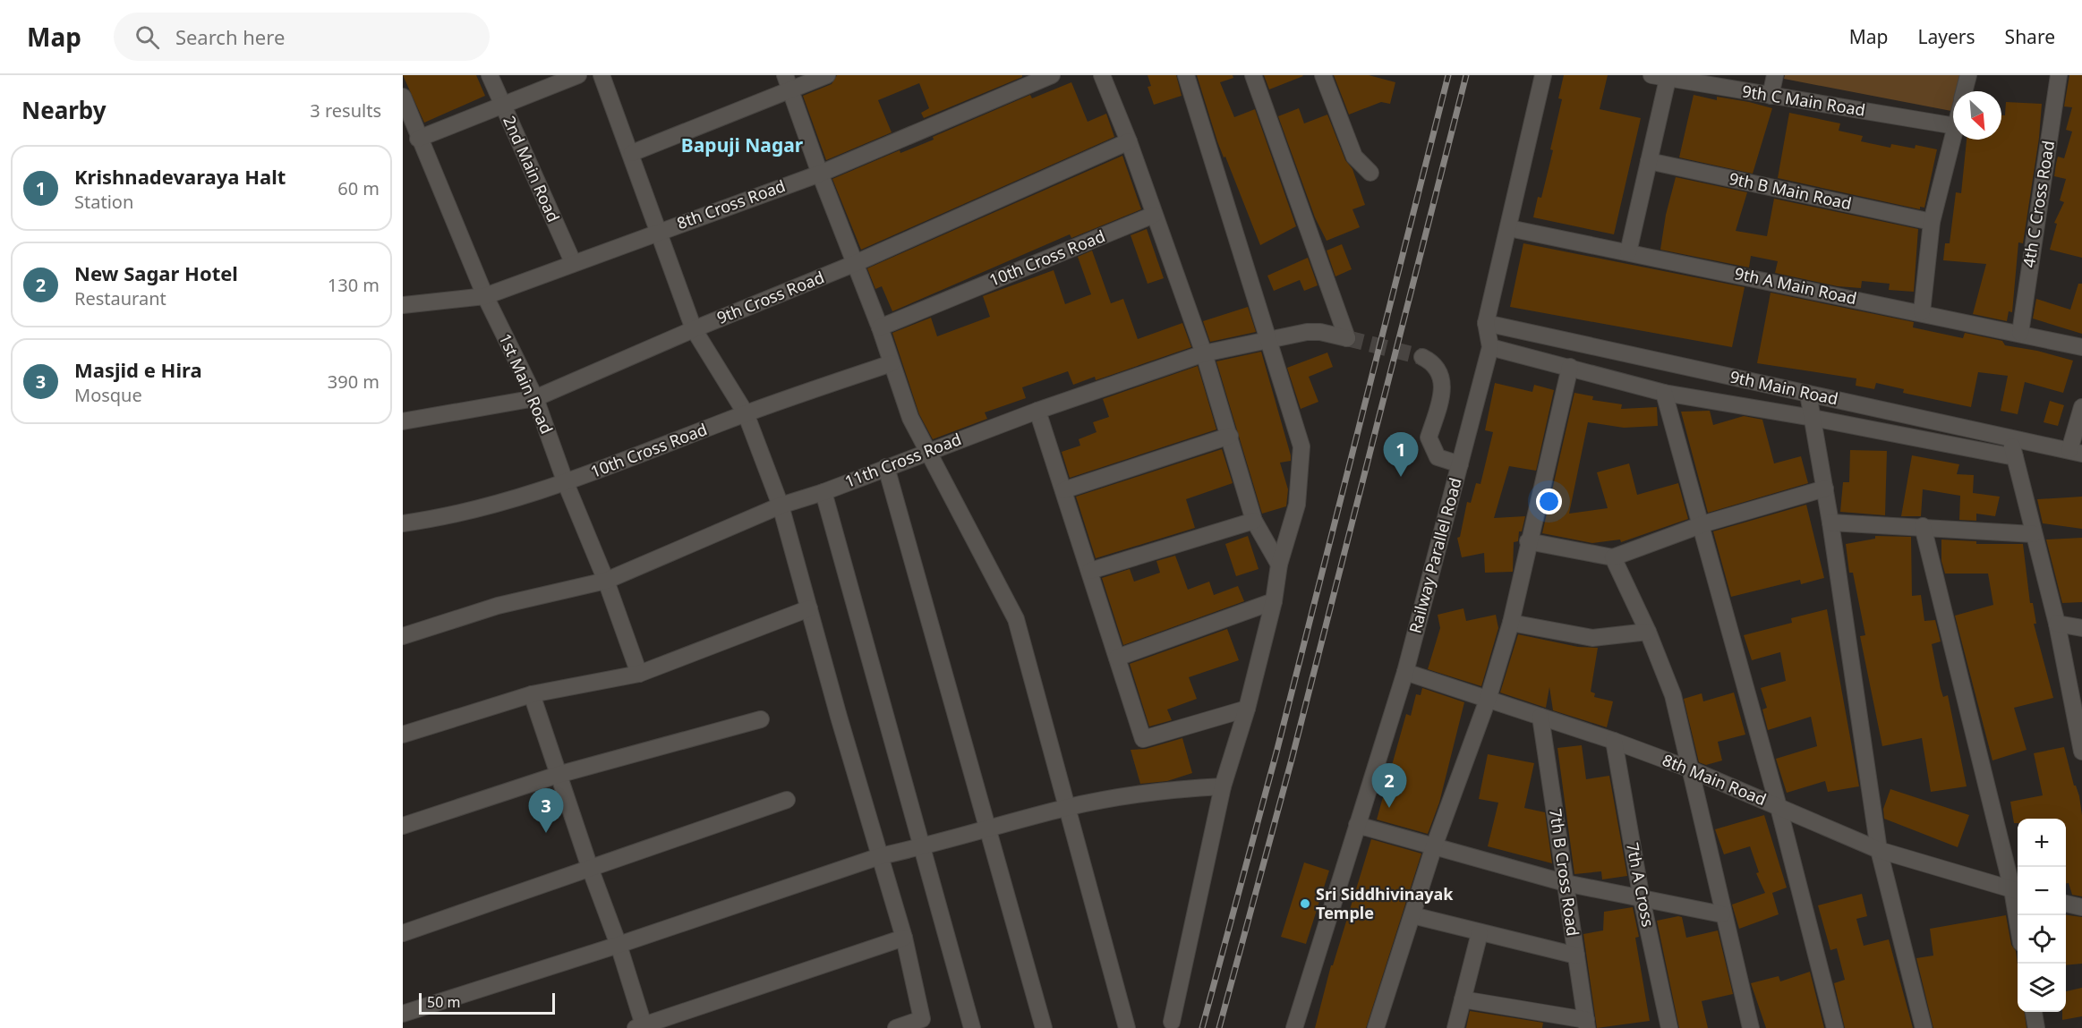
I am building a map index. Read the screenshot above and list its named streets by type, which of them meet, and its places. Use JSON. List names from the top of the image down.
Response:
{
  "streets": {
    "street": [
      "9th C Main Road",
      "2nd Main Road",
      "9th B Main Road",
      "4th C Cross Road",
      "8th Cross Road",
      "10th Cross Road",
      "9th A Main Road",
      "9th Cross Road",
      "1st Main Road",
      "9th Main Road",
      "11th Cross Road",
      "Railway Parallel Road",
      "8th Main Road",
      "7th B Cross Road",
      "7th A Cross"
    ]
  },
  "crossings": [
    ["2nd Main Road", "8th Cross Road"],
    ["4th C Cross Road", "9th A Main Road"],
    ["8th Cross Road", "1st Main Road"],
    ["10th Cross Road", "1st Main Road"],
    ["9th A Main Road", "Railway Parallel Road"],
    ["9th Cross Road", "1st Main Road"],
    ["1st Main Road", "11th Cross Road"],
    ["9th Main Road", "Railway Parallel Road"],
    ["Railway Parallel Road", "8th Main Road"],
    ["8th Main Road", "7th B Cross Road"],
    ["8th Main Road", "7th A Cross"]
  ],
  "districts": ["Bapuji Nagar"],
  "places": ["Sri Siddhivinayak Temple"],
  "scale_bar": "50 m",
  "north": "bottom right",
  "page": {
    "header": "Map",
    "search": "Search here",
    "nav": ["Map", "Layers", "Share"],
    "heading": ["Nearby", "3 results"],
    "list": [
      {
        "mark": "1",
        "name": "Krishnadevaraya Halt",
        "note": "Station",
        "value": "60 m"
      },
      {
        "mark": "2",
        "name": "New Sagar Hotel",
        "note": "Restaurant",
        "value": "130 m"
      },
      {
        "mark": "3",
        "name": "Masjid e Hira",
        "note": "Mosque",
        "value": "390 m"
      }
    ],
    "pins": ["1", "2", "3"],
    "map_buttons": ["+", "−"],
    "scale": "50 m"
  }
}
